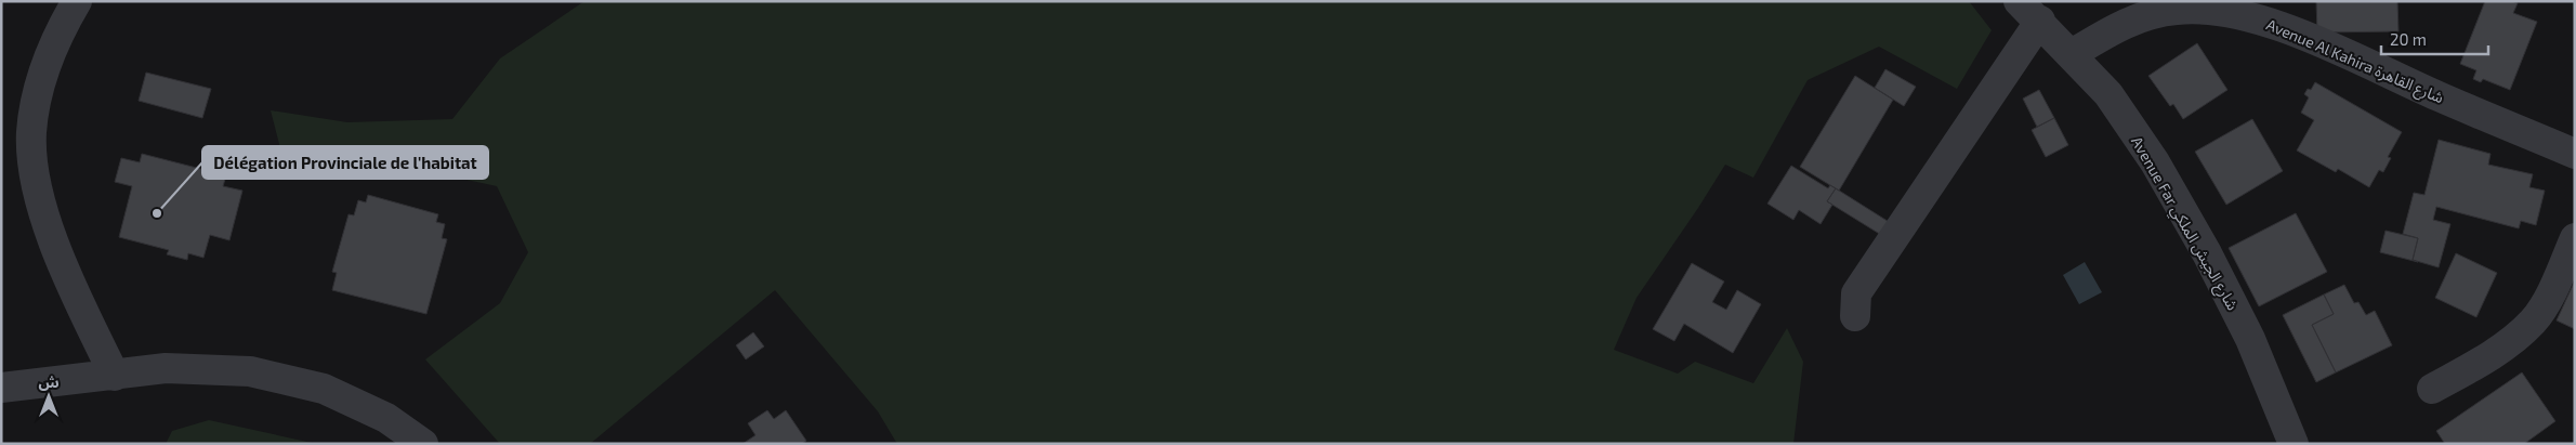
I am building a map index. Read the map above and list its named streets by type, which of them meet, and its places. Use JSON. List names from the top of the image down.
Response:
{
  "streets": {
    "street": ["Avenue Al Kahira شارع القاهرة", "Avenue Far شارع الجيش الملكي"]
  },
  "crossings": [
    ["Avenue Al Kahira شارع القاهرة", "Avenue Far شارع الجيش الملكي"]
  ],
  "places": ["Délégation Provinciale de l'habitat"],
  "scale_bar": "20 m",
  "north": "top"
}
